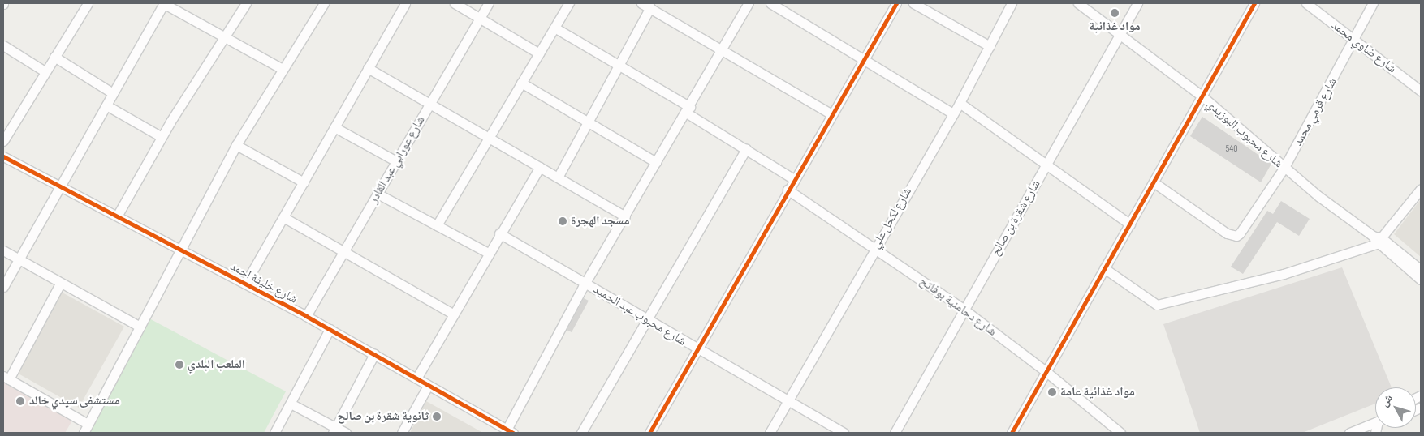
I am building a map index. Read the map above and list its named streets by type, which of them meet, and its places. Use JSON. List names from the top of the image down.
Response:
{
  "streets": {
    "street": [
      "شارع ضاوي محمد",
      "شارع قرمي محمد",
      "شارع محبوب البوزيدي",
      "شارع عورابي عبد القادر",
      "شارع لكحل علي",
      "شارع شقرة بن صالح",
      "شارع خليفة احمد",
      "شارع دحامنية بوفاتح",
      "شارع محبوب عبد الحميد"
    ]
  },
  "crossings": [
    ["شارع ضاوي محمد", "شارع قرمي محمد"],
    ["شارع قرمي محمد", "شارع محبوب البوزيدي"],
    ["شارع محبوب البوزيدي", "شارع شقرة بن صالح"],
    ["شارع عورابي عبد القادر", "شارع خليفة احمد"],
    ["شارع لكحل علي", "شارع دحامنية بوفاتح"],
    ["شارع لكحل علي", "شارع محبوب عبد الحميد"],
    ["شارع شقرة بن صالح", "شارع دحامنية بوفاتح"]
  ],
  "places": [
    "مواد غذائية",
    "مسجد الهجرة",
    "الملعب البلدي",
    "مواد غذائية عامة",
    "مستشفى سيدي خالد",
    "ثانوية شقرة بن صالح"
  ],
  "house_numbers": ["540"],
  "north": "top left"
}
